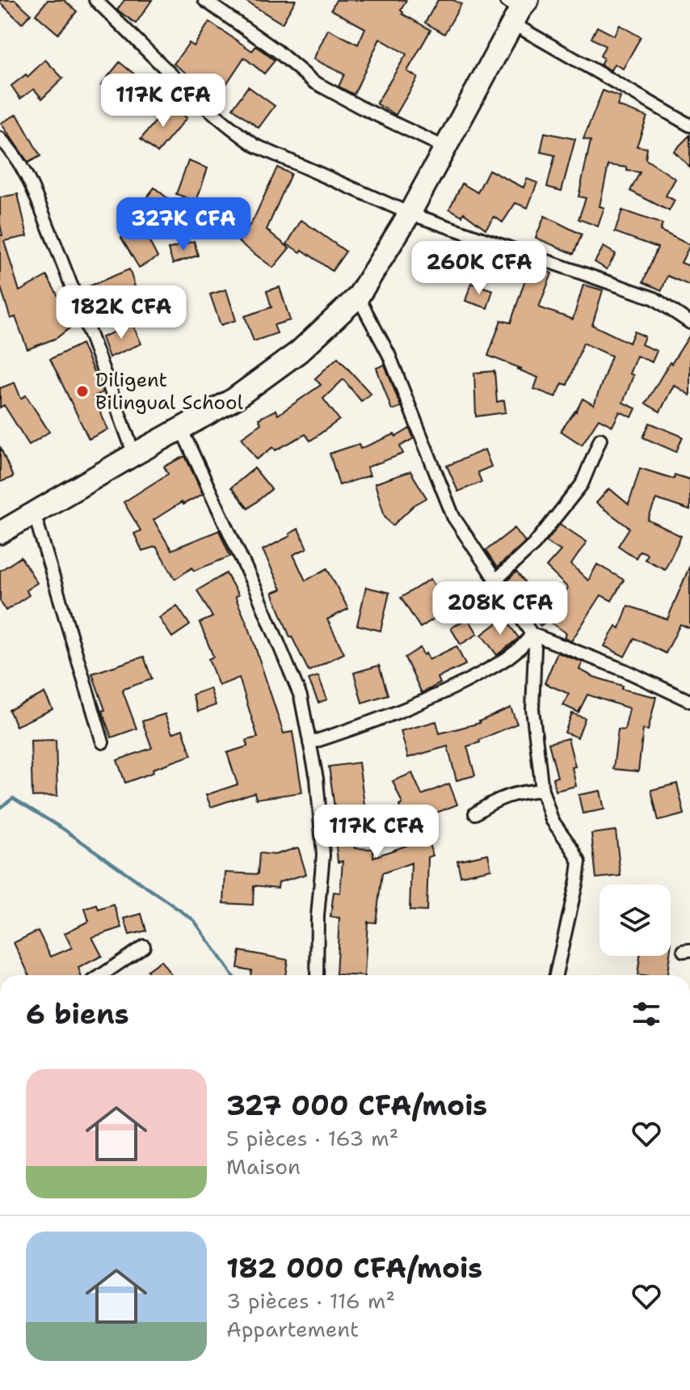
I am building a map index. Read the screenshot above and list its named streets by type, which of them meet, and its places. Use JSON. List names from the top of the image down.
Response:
{
  "places": ["Diligent Bilingual School"],
  "page": {
    "price": [
      "117K CFA",
      "327K CFA",
      "260K CFA",
      "182K CFA",
      "208K CFA",
      "117K CFA"
    ],
    "heading": "6 biens",
    "list": [
      {
        "name": "327 000 CFA/mois",
        "note": "5 pièces · 163 m² · Maison"
      },
      {
        "name": "182 000 CFA/mois",
        "note": "3 pièces · 116 m² · Appartement"
      }
    ]
  }
}
